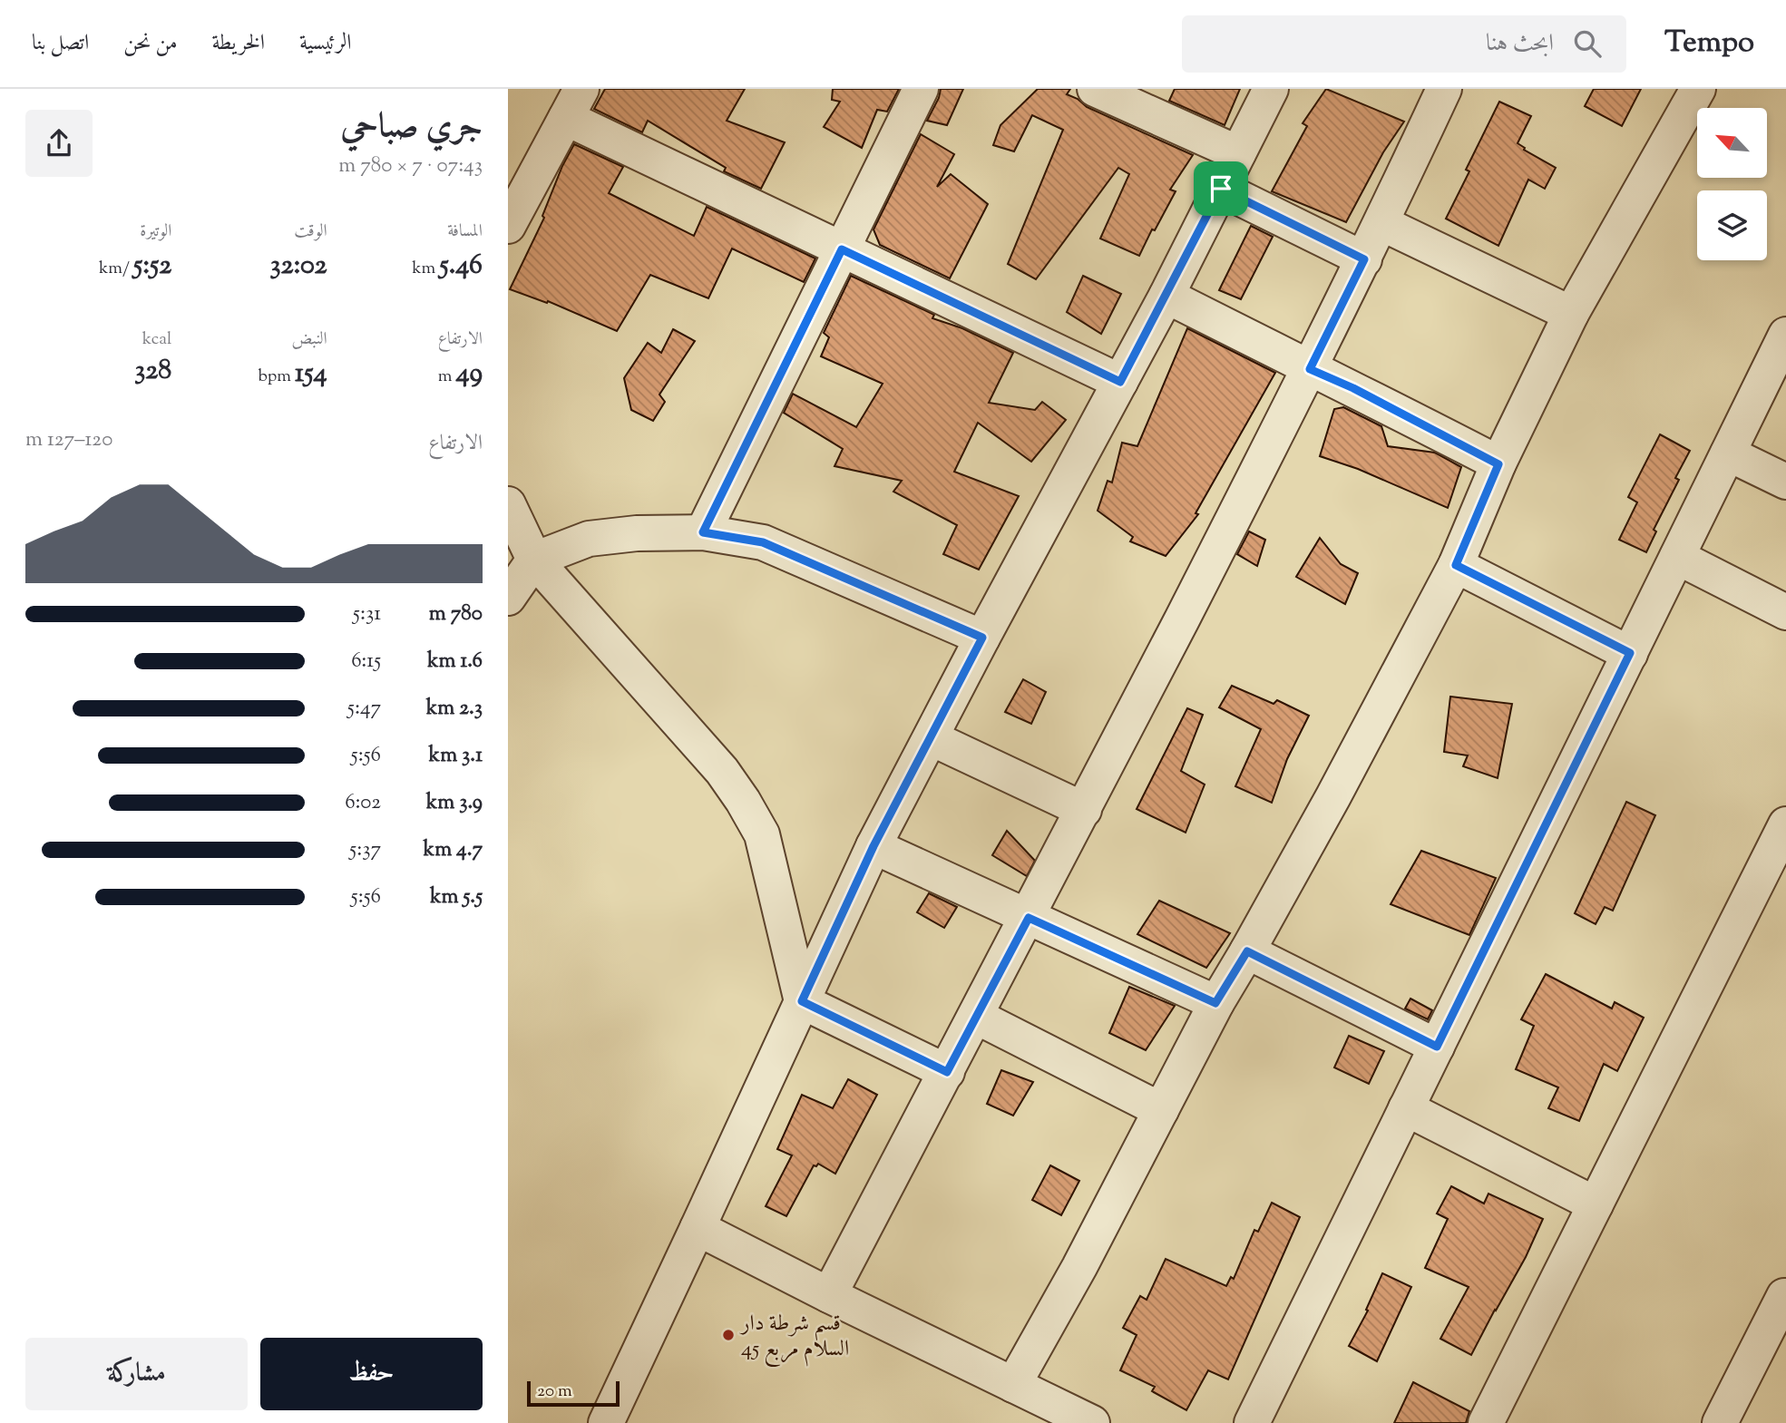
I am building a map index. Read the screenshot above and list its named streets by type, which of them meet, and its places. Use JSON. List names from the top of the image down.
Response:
{
  "places": ["قسم شرطة دار السلام مربع 45"],
  "scale_bar": "20 m",
  "north": "top left",
  "page": {
    "header": "Tempo",
    "search": "ابحث هنا",
    "nav": [
      "الرئيسية",
      "الخريطة",
      "من نحن",
      "اتصل بنا"
    ],
    "heading": ["جري صباحي", "07:43 · 7 × 780 m"],
    "stats": [
      ["المسافة", "5.46 km"],
      ["الوقت", "32:02"],
      ["الوتيرة", "5:52 /km"],
      ["الارتفاع", "49 m"],
      ["النبض", "154 bpm"],
      ["kcal", "328"]
    ],
    "chart": ["الارتفاع", "120–127 m"],
    "list": [
      {
        "name": "780 m",
        "note": "5:31"
      },
      {
        "name": "1.6 km",
        "note": "6:15"
      },
      {
        "name": "2.3 km",
        "note": "5:47"
      },
      {
        "name": "3.1 km",
        "note": "5:56"
      },
      {
        "name": "3.9 km",
        "note": "6:02"
      },
      {
        "name": "4.7 km",
        "note": "5:37"
      },
      {
        "name": "5.5 km",
        "note": "5:56"
      }
    ],
    "buttons": ["حفظ", "مشاركة"],
    "scale": "20 m"
  }
}
